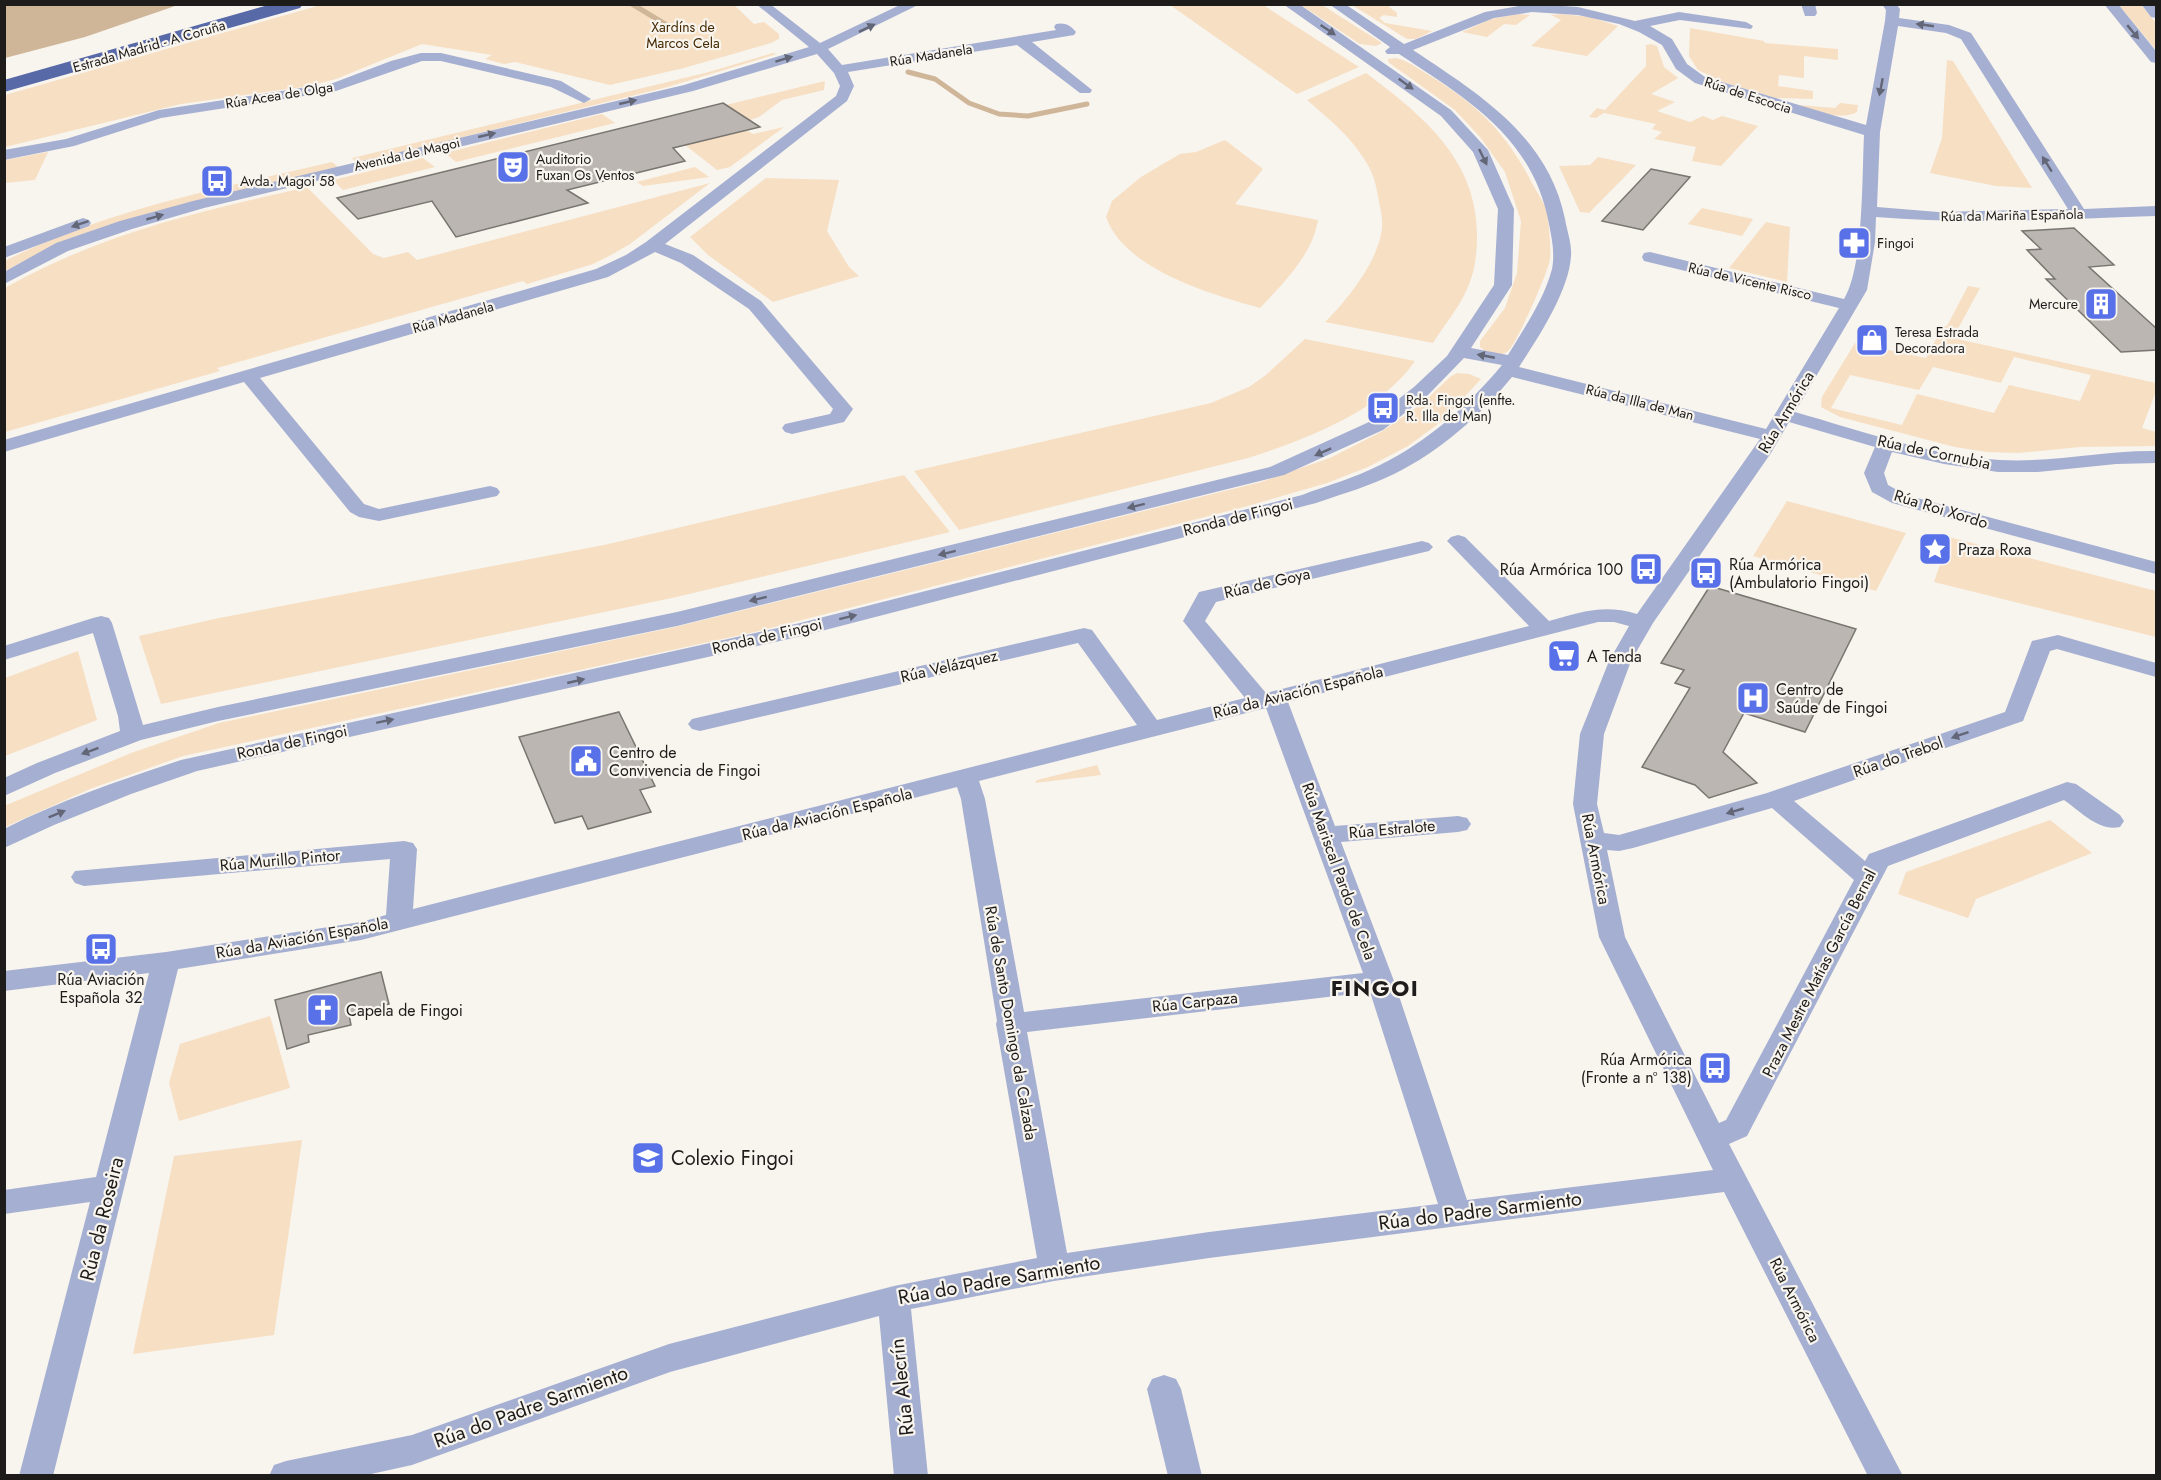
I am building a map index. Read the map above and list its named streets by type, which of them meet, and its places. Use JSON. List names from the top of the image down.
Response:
{
  "streets": {
    "highway": ["Estrada Madrid - A Coruña"],
    "street": [
      "Rúa Madanela",
      "Rúa Acea de Olga",
      "Rúa de Escocia",
      "Avenida de Magoi",
      "Rúa da Mariña Española",
      "Rúa de Vicente Risco",
      "Rúa da Illa de Man",
      "Rúa Armórica",
      "Rúa de Cornubia",
      "Rúa Roi Xordo",
      "Ronda de Fingoi",
      "Rúa de Goya",
      "Rúa Velázquez",
      "Rúa da Aviación Española",
      "Rúa do Trebol",
      "Rúa Estralote",
      "Rúa Murillo Pintor",
      "Rúa Mariscal Pardo de Cela",
      "Praza Mestre Matías García Bernal",
      "Rúa Carpaza",
      "Rúa de Santo Domingo da Calzada",
      "Rúa do Padre Sarmiento",
      "Rúa da Roseira",
      "Rúa Alecrín"
    ]
  },
  "crossings": [
    ["Rúa Acea de Olga", "Avenida de Magoi"],
    ["Rúa de Escocia", "Rúa Armórica"],
    ["Rúa de Escocia", "Ronda de Fingoi"],
    ["Rúa da Mariña Española", "Rúa Armórica"],
    ["Rúa de Vicente Risco", "Rúa Armórica"],
    ["Rúa da Illa de Man", "Rúa Armórica"],
    ["Rúa da Illa de Man", "Ronda de Fingoi"],
    ["Rúa Armórica", "Rúa de Cornubia"],
    ["Rúa Armórica", "Rúa da Aviación Española"],
    ["Rúa Armórica", "Rúa do Trebol"],
    ["Rúa Armórica", "Praza Mestre Matías García Bernal"],
    ["Rúa Armórica", "Rúa do Padre Sarmiento"],
    ["Rúa de Cornubia", "Rúa Roi Xordo"],
    ["Rúa de Goya", "Rúa da Aviación Española"],
    ["Rúa de Goya", "Rúa Mariscal Pardo de Cela"],
    ["Rúa Velázquez", "Rúa da Aviación Española"],
    ["Rúa da Aviación Española", "Rúa Murillo Pintor"],
    ["Rúa da Aviación Española", "Rúa Mariscal Pardo de Cela"],
    ["Rúa da Aviación Española", "Rúa de Santo Domingo da Calzada"],
    ["Rúa da Aviación Española", "Rúa da Roseira"],
    ["Rúa Estralote", "Rúa Mariscal Pardo de Cela"],
    ["Rúa Mariscal Pardo de Cela", "Rúa Carpaza"],
    ["Rúa Mariscal Pardo de Cela", "Rúa do Padre Sarmiento"],
    ["Rúa Carpaza", "Rúa de Santo Domingo da Calzada"],
    ["Rúa de Santo Domingo da Calzada", "Rúa do Padre Sarmiento"],
    ["Rúa do Padre Sarmiento", "Rúa Alecrín"]
  ],
  "one_way": ["Rúa do Trebol"],
  "districts": ["FINGOI"],
  "parks": ["Xardíns de Marcos Cela"],
  "places": {
    "theatre": ["Auditorio Fuxan Os Ventos"],
    "bus stop": [
      "Avda. Magoi 58",
      "Rda. Fingoi (enfte. R. Illa de Man)",
      "Rúa Armórica 100",
      "Rúa Armórica (Ambulatorio Fingoi)",
      "Rúa Aviación Española 32",
      "Rúa Armórica (Fronte a nº 138)"
    ],
    "pharmacy": ["Fingoi"],
    "building": ["Mercure"],
    "shop": ["Teresa Estrada Decoradora"],
    "place": ["Praza Roxa"],
    "supermarket": ["A Tenda"],
    "hospital": ["Centro de Saúde de Fingoi"],
    "public building": ["Centro de Convivencia de Fingoi"],
    "church": ["Capela de Fingoi"],
    "school or university": ["Colexio Fingoi"]
  }
}
